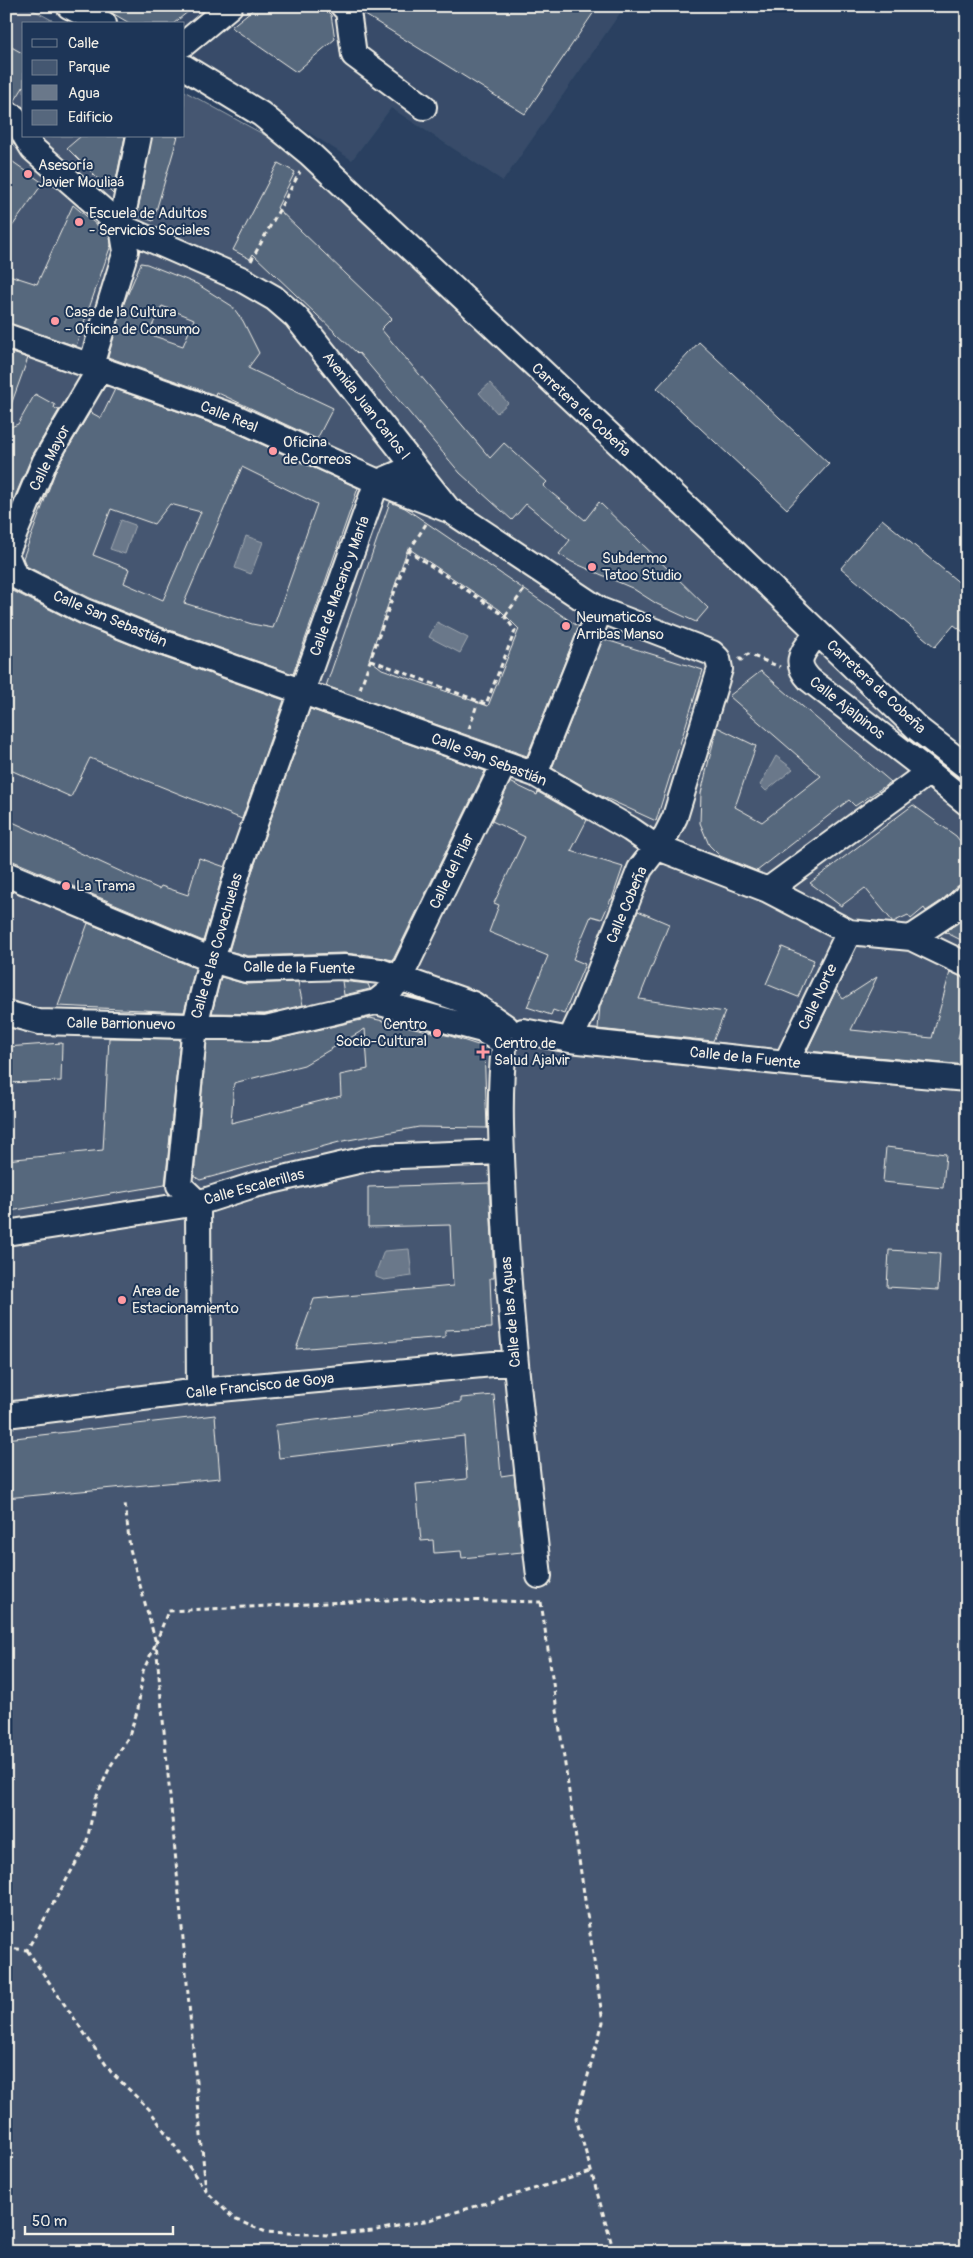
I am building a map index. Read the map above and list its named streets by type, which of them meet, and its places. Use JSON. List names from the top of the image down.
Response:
{
  "streets": {
    "street": [
      "Avenida Juan Carlos I",
      "Carretera de Cobeña",
      "Calle Real",
      "Calle Mayor",
      "Calle de Macario y María",
      "Calle San Sebastián",
      "Calle Ajalpinos",
      "Calle del Pilar",
      "Calle Cobeña",
      "Calle de las Covachuelas",
      "Calle de la Fuente",
      "Calle Norte",
      "Calle Barrionuevo",
      "Calle Escalerillas",
      "Calle de las Aguas",
      "Calle Francisco de Goya"
    ]
  },
  "crossings": [
    ["Avenida Juan Carlos I", "Calle Real"],
    ["Avenida Juan Carlos I", "Calle Cobeña"],
    ["Carretera de Cobeña", "Calle Ajalpinos"],
    ["Calle Real", "Calle Mayor"],
    ["Calle Real", "Calle de Macario y María"],
    ["Calle Mayor", "Calle San Sebastián"],
    ["Calle de Macario y María", "Calle San Sebastián"],
    ["Calle de Macario y María", "Calle de las Covachuelas"],
    ["Calle San Sebastián", "Calle del Pilar"],
    ["Calle San Sebastián", "Calle Cobeña"],
    ["Calle San Sebastián", "Calle de las Covachuelas"],
    ["Calle San Sebastián", "Calle Norte"],
    ["Calle del Pilar", "Calle de la Fuente"],
    ["Calle del Pilar", "Calle Barrionuevo"],
    ["Calle Cobeña", "Calle de la Fuente"],
    ["Calle de las Covachuelas", "Calle de la Fuente"],
    ["Calle de las Covachuelas", "Calle Barrionuevo"],
    ["Calle de las Covachuelas", "Calle Escalerillas"],
    ["Calle de la Fuente", "Calle Norte"],
    ["Calle de la Fuente", "Calle Barrionuevo"],
    ["Calle de la Fuente", "Calle de las Aguas"],
    ["Calle Escalerillas", "Calle de las Aguas"],
    ["Calle de las Aguas", "Calle Francisco de Goya"]
  ],
  "places": {
    "other": [
      "Asesoría Javier Mouliaá",
      "Escuela de Adultos - Servicios Sociales",
      "Casa de la Cultura - Oficina de Consumo",
      "Oficina de Correos",
      "Subdermo Tatoo Studio",
      "Neumaticos Arribas Manso",
      "La Trama",
      "Centro Socio-Cultural",
      "Area de Estacionamiento"
    ],
    "health": ["Centro de Salud Ajalvir"]
  },
  "legend": [
    "Calle",
    "Parque",
    "Agua",
    "Edificio"
  ],
  "scale_bar": "50 m"
}
